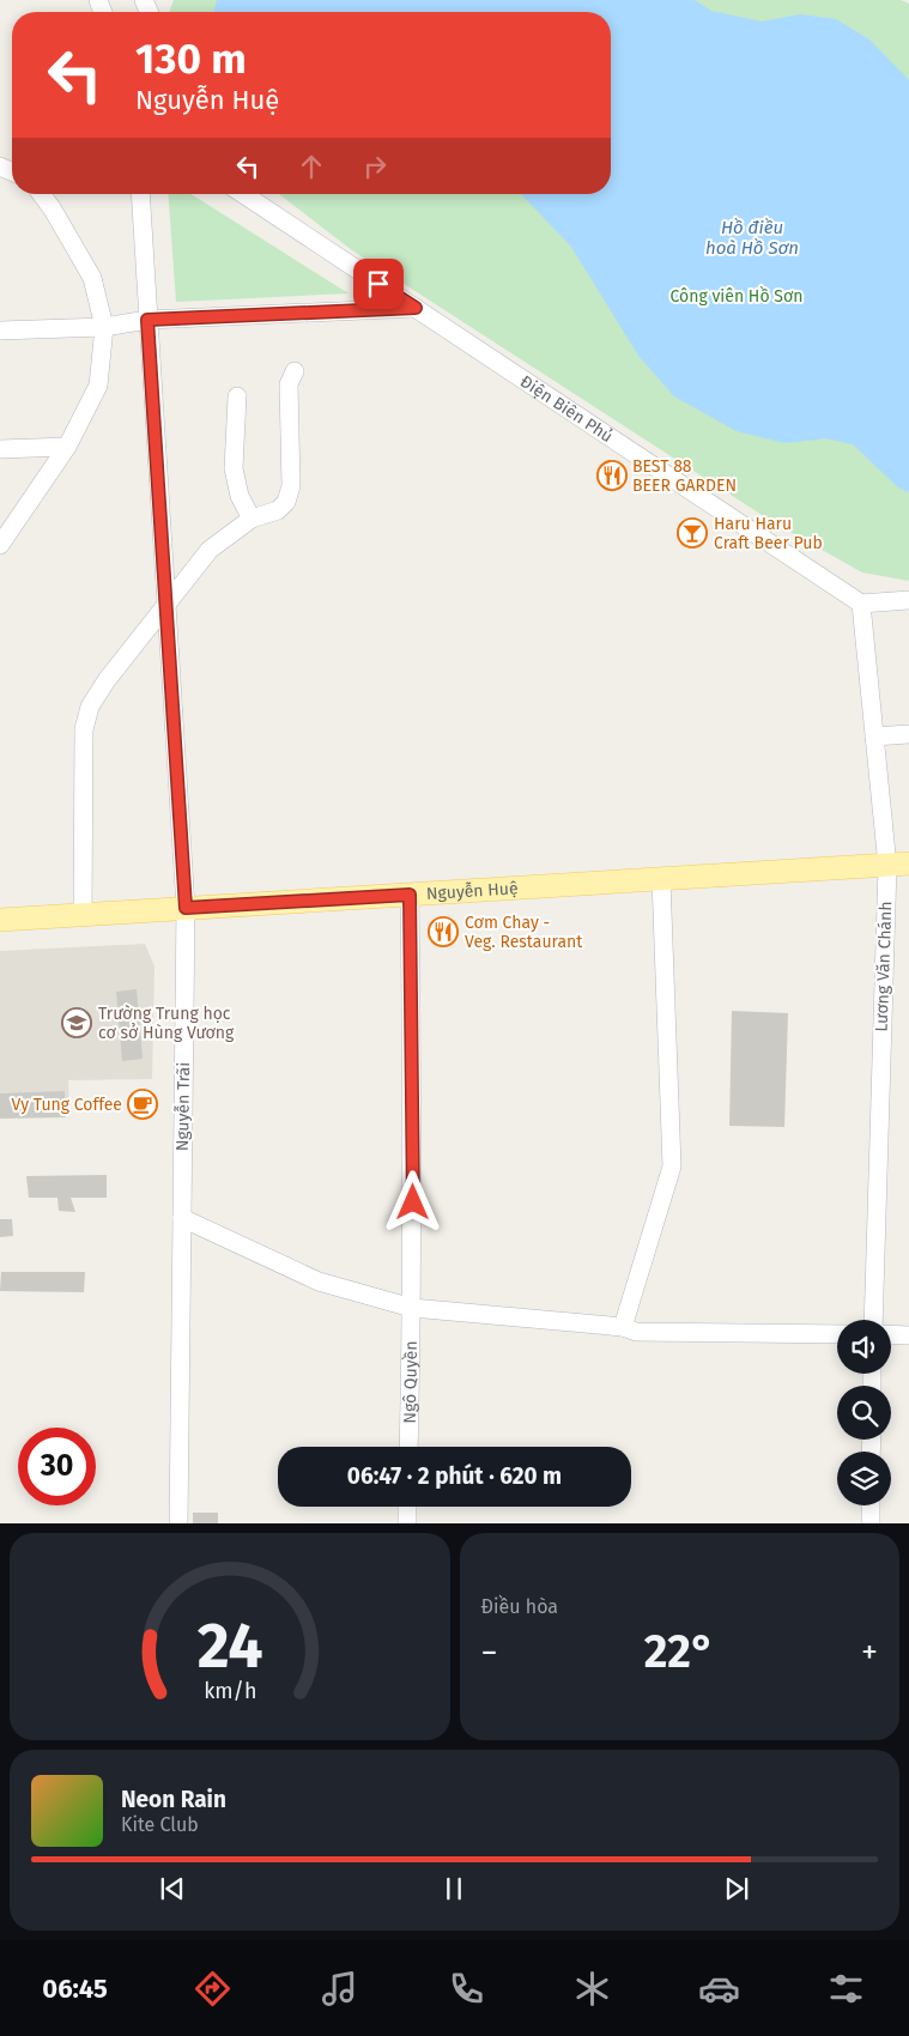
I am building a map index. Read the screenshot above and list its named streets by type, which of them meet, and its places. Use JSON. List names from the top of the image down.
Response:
{
  "streets": {
    "main road": ["Nguyễn Huệ"],
    "street": [
      "Điện Biên Phủ",
      "Lương Văn Chánh",
      "Nguyễn Trãi",
      "Ngô Quyền"
    ]
  },
  "crossings": [
    ["Điện Biên Phủ", "Lương Văn Chánh"],
    ["Nguyễn Huệ", "Lương Văn Chánh"],
    ["Nguyễn Huệ", "Nguyễn Trãi"],
    ["Nguyễn Huệ", "Ngô Quyền"]
  ],
  "water": ["Hồ điều hoà Hồ Sơn"],
  "parks": ["Công viên Hồ Sơn"],
  "places": {
    "restaurant": ["BEST 88 BEER GARDEN", "Cơm Chay - Veg. Restaurant"],
    "bar": ["Haru Haru Craft Beer Pub"],
    "school or university": ["Trường Trung học cơ sở Hùng Vương"],
    "cafe": ["Vy Tung Coffee"]
  },
  "page": {
    "turn": ["130 m", "Nguyễn Huệ"],
    "limit": "30",
    "trip": "06:47 · 2 phút · 620 m",
    "tile": "Điều hòa",
    "heat": ["−", "22°", "+"],
    "song": ["Neon Rain", "Kite Club"],
    "tabs": "06:45",
    "gauge": ["24", "km/h"]
  }
}
